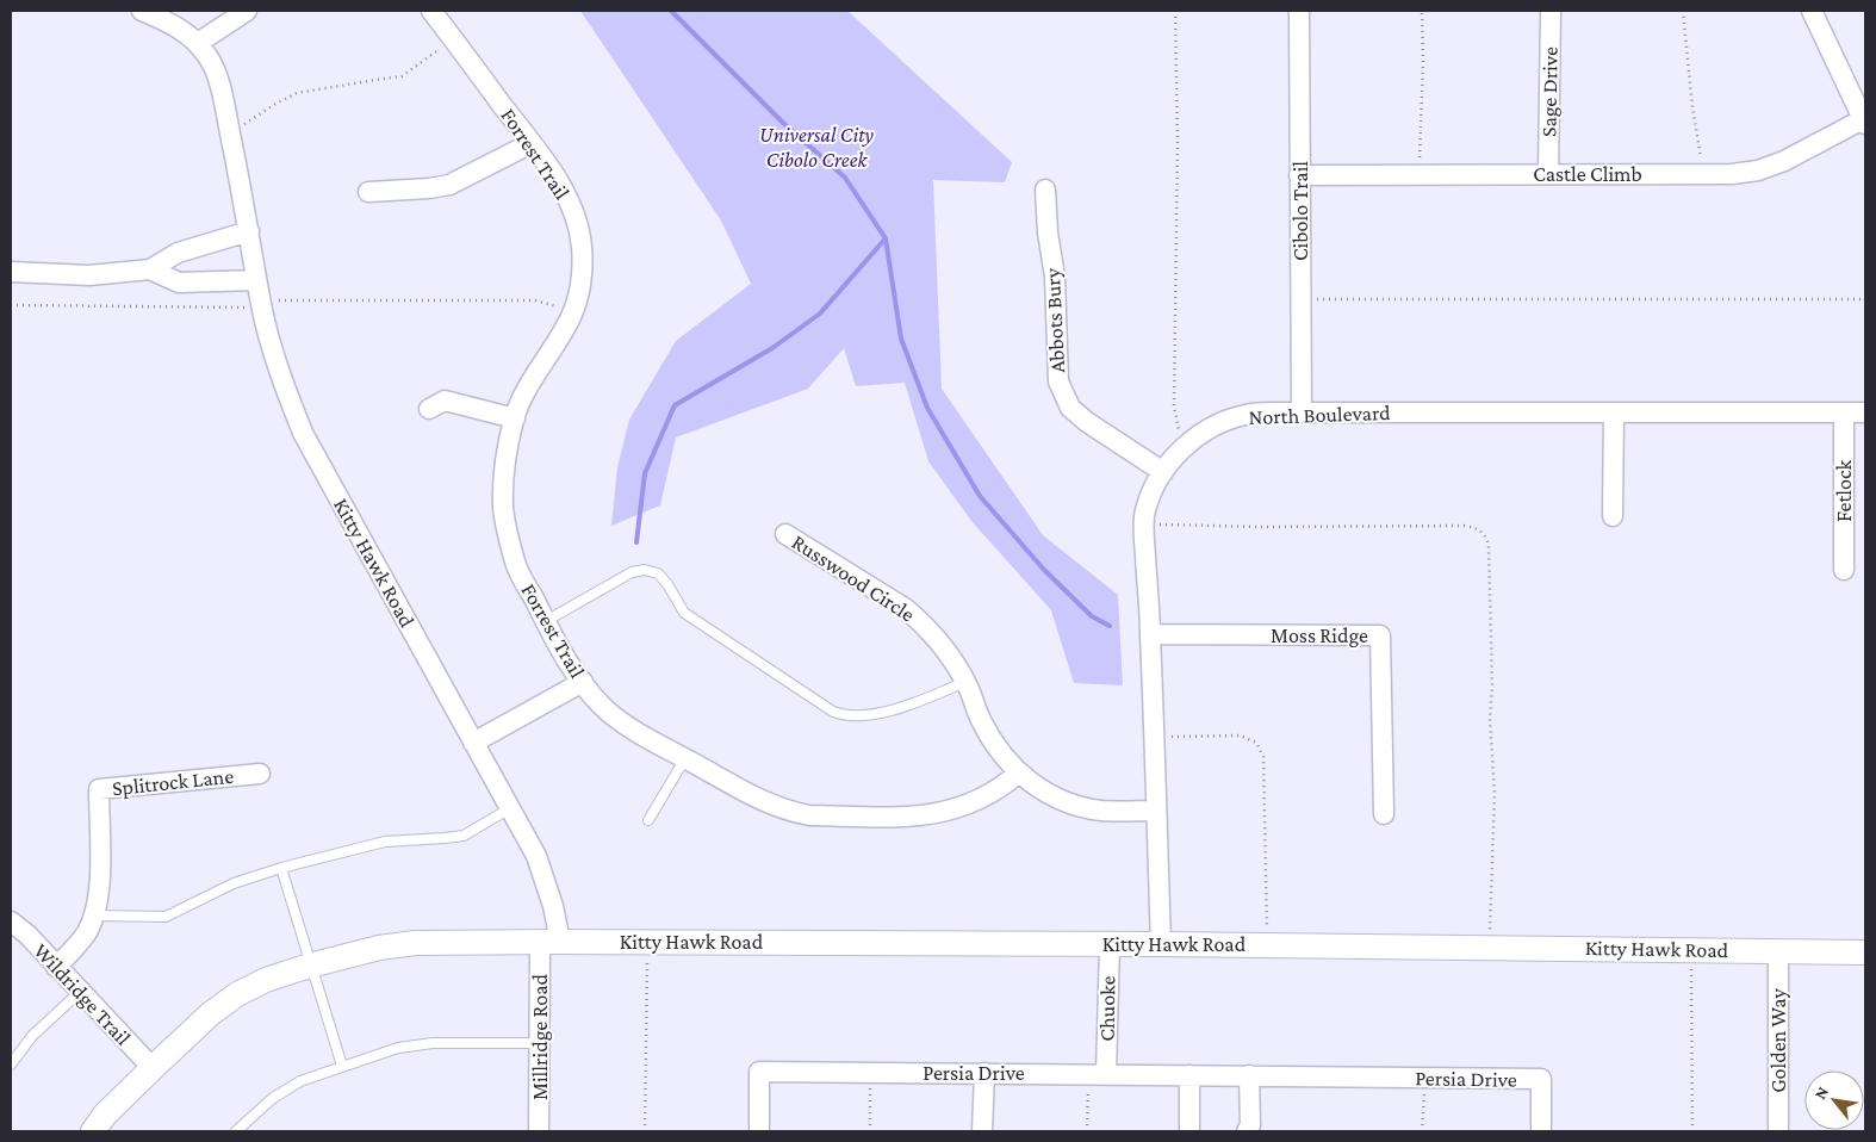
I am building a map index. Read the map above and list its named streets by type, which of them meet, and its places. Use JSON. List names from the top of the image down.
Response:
{
  "streets": {
    "street": [
      "Sage Drive",
      "Forrest Trail",
      "Castle Climb",
      "Cibolo Trail",
      "Abbots Bury",
      "North Boulevard",
      "Fetlock",
      "Kitty Hawk Road",
      "Russwood Circle",
      "Moss Ridge",
      "Splitrock Lane",
      "Wildridge Trail",
      "Chuoke",
      "Millridge Road",
      "Golden Way",
      "Persia Drive"
    ]
  },
  "crossings": [
    ["Sage Drive", "Castle Climb"],
    ["Forrest Trail", "Russwood Circle"],
    ["Castle Climb", "Cibolo Trail"],
    ["Cibolo Trail", "North Boulevard"],
    ["Abbots Bury", "North Boulevard"],
    ["North Boulevard", "Fetlock"],
    ["North Boulevard", "Kitty Hawk Road"],
    ["North Boulevard", "Moss Ridge"],
    ["Kitty Hawk Road", "Chuoke"],
    ["Kitty Hawk Road", "Millridge Road"],
    ["Kitty Hawk Road", "Golden Way"],
    ["Splitrock Lane", "Wildridge Trail"],
    ["Chuoke", "Persia Drive"]
  ],
  "parks": ["Universal City Cibolo Creek"],
  "north": "top left"
}
